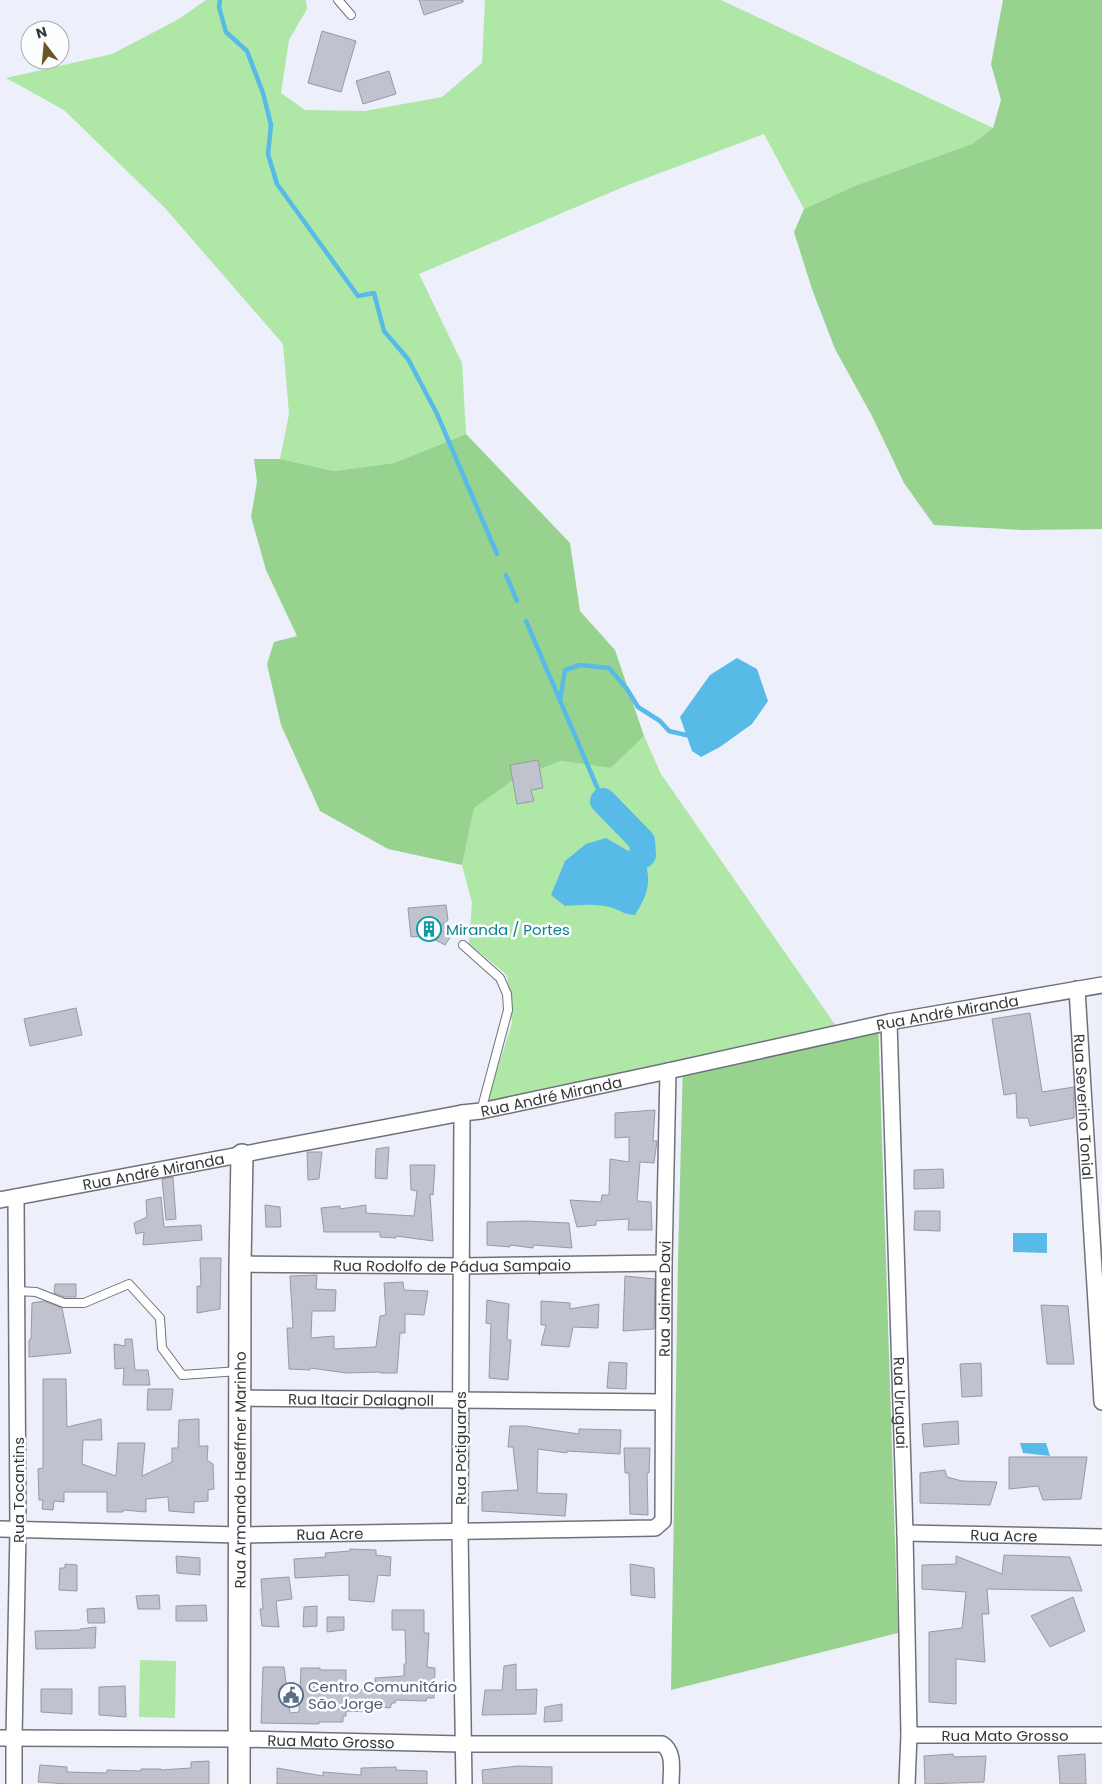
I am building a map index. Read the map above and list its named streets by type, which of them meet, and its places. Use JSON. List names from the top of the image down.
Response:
{
  "streets": {
    "street": [
      "Rua André Miranda",
      "Rua Severino Tonial",
      "Rua Rodolfo de Pádua Sampaio",
      "Rua Jaime Davi",
      "Rua Itacir Dalagnoll",
      "Rua Uruguai",
      "Rua Potiguaras",
      "Rua Armando Haeffner Marinho",
      "Rua Tocantins",
      "Rua Acre",
      "Rua Mato Grosso"
    ]
  },
  "crossings": [
    ["Rua André Miranda", "Rua Severino Tonial"],
    ["Rua André Miranda", "Rua Jaime Davi"],
    ["Rua André Miranda", "Rua Uruguai"],
    ["Rua André Miranda", "Rua Potiguaras"],
    ["Rua André Miranda", "Rua Armando Haeffner Marinho"],
    ["Rua André Miranda", "Rua Tocantins"],
    ["Rua Rodolfo de Pádua Sampaio", "Rua Jaime Davi"],
    ["Rua Rodolfo de Pádua Sampaio", "Rua Potiguaras"],
    ["Rua Rodolfo de Pádua Sampaio", "Rua Armando Haeffner Marinho"],
    ["Rua Jaime Davi", "Rua Itacir Dalagnoll"],
    ["Rua Jaime Davi", "Rua Acre"],
    ["Rua Itacir Dalagnoll", "Rua Potiguaras"],
    ["Rua Itacir Dalagnoll", "Rua Armando Haeffner Marinho"],
    ["Rua Uruguai", "Rua Acre"],
    ["Rua Uruguai", "Rua Mato Grosso"],
    ["Rua Potiguaras", "Rua Acre"],
    ["Rua Potiguaras", "Rua Mato Grosso"],
    ["Rua Armando Haeffner Marinho", "Rua Acre"],
    ["Rua Armando Haeffner Marinho", "Rua Mato Grosso"],
    ["Rua Tocantins", "Rua Acre"],
    ["Rua Tocantins", "Rua Mato Grosso"]
  ],
  "places": {
    "building": ["Miranda / Portes"],
    "public building": ["Centro Comunitário São Jorge"]
  },
  "north": "top"
}
